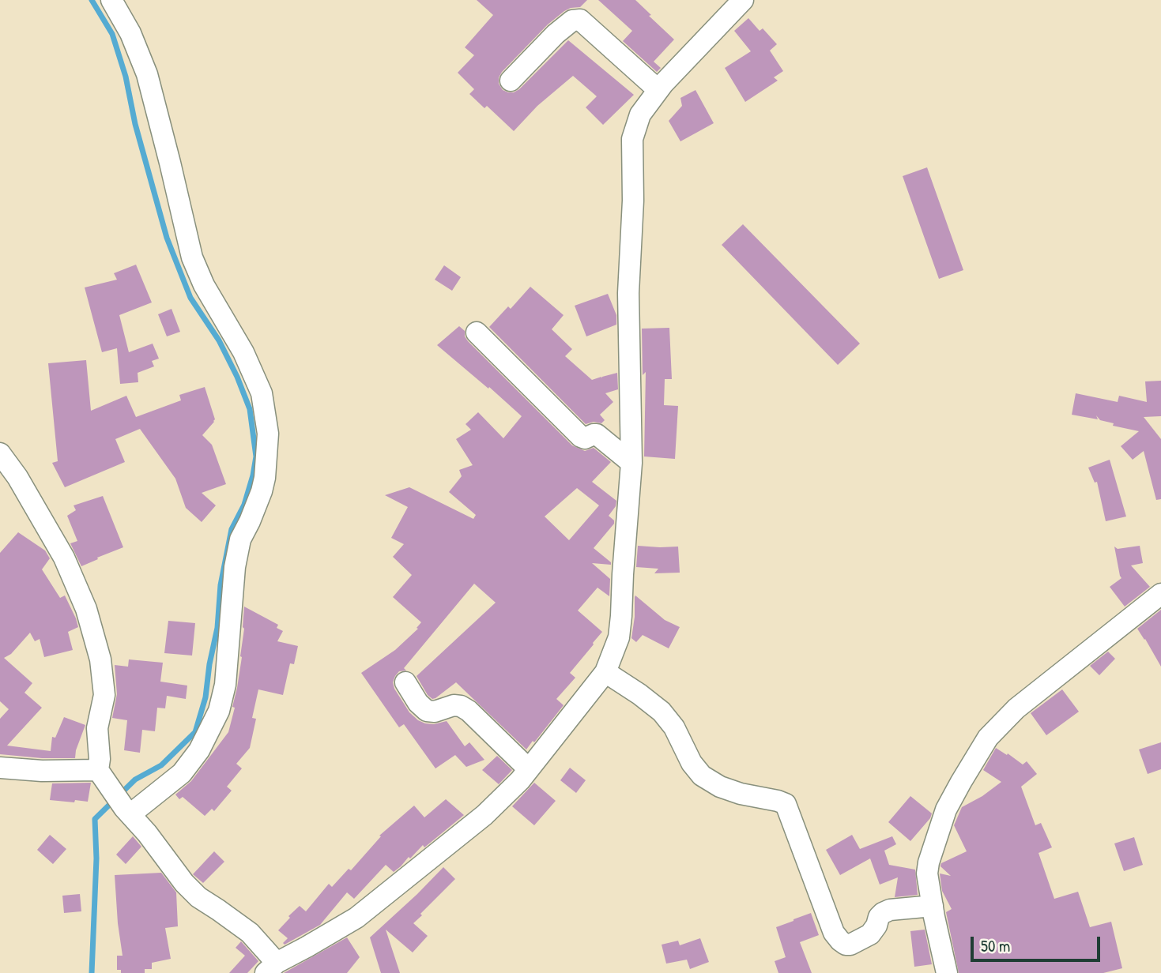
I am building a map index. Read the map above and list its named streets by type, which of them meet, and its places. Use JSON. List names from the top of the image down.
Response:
{
  "scale_bar": "50 m"
}
